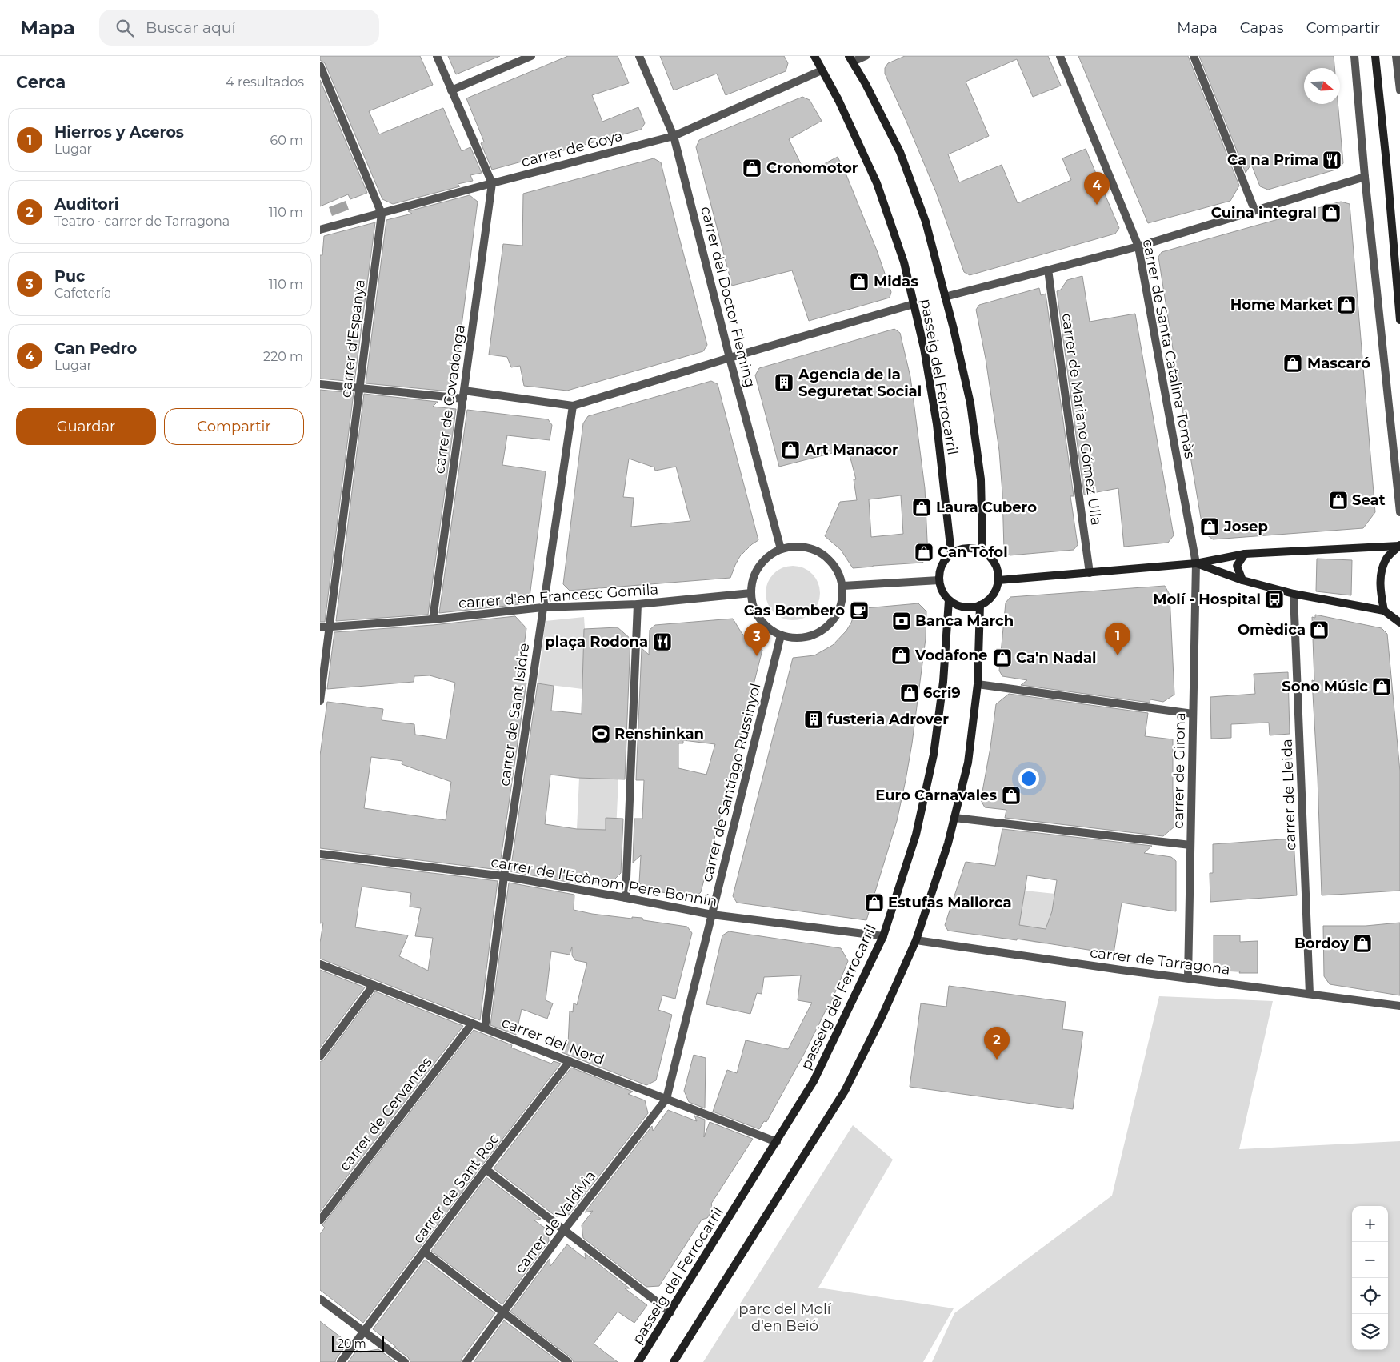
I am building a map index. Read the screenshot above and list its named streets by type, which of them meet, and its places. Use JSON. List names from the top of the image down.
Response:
{
  "streets": {
    "main road": ["passeig del Ferrocarril"],
    "street": [
      "carrer de Goya",
      "carrer del Doctor Fleming",
      "carrer d'Espanya",
      "carrer de Santa Catalina Tomàs",
      "carrer de Covadonga",
      "carrer de Mariano Gómez Ulla",
      "carrer d'en Francesc Gomila",
      "carrer de Sant Isidre",
      "carrer de Girona",
      "carrer de Santiago Russinyol",
      "carrer de Lleida",
      "carrer de l'Ecònom Pere Bonnín",
      "carrer de Tarragona",
      "carrer del Nord",
      "carrer de Cervantes",
      "carrer de Sant Roc",
      "carrer de Valdívia"
    ]
  },
  "crossings": [
    ["carrer de Goya", "carrer del Doctor Fleming"],
    ["carrer de Goya", "carrer d'Espanya"],
    ["carrer de Goya", "passeig del Ferrocarril"],
    ["carrer de Goya", "carrer de Covadonga"],
    ["carrer del Doctor Fleming", "carrer d'en Francesc Gomila"],
    ["carrer del Doctor Fleming", "carrer de Santiago Russinyol"],
    ["carrer d'Espanya", "carrer d'en Francesc Gomila"],
    ["carrer de Santa Catalina Tomàs", "carrer de Girona"],
    ["passeig del Ferrocarril", "carrer de l'Ecònom Pere Bonnín"],
    ["passeig del Ferrocarril", "carrer del Nord"],
    ["carrer de Covadonga", "carrer d'en Francesc Gomila"],
    ["carrer d'en Francesc Gomila", "carrer de Sant Isidre"],
    ["carrer d'en Francesc Gomila", "carrer de Santiago Russinyol"],
    ["carrer de Sant Isidre", "carrer de l'Ecònom Pere Bonnín"],
    ["carrer de Sant Isidre", "carrer del Nord"],
    ["carrer de Girona", "carrer de Tarragona"],
    ["carrer de Santiago Russinyol", "carrer de l'Ecònom Pere Bonnín"],
    ["carrer de Santiago Russinyol", "carrer del Nord"],
    ["carrer de Santiago Russinyol", "carrer de Valdívia"],
    ["carrer de Lleida", "carrer de Tarragona"],
    ["carrer del Nord", "carrer de Cervantes"],
    ["carrer del Nord", "carrer de Sant Roc"],
    ["carrer del Nord", "carrer de Valdívia"]
  ],
  "parks": ["parc del Molí d'en Beió"],
  "places": {
    "restaurant": ["Ca na Prima", "plaça Rodona"],
    "shop": [
      "Cronomotor",
      "Cuina integral",
      "Midas",
      "Home Market",
      "Mascaró",
      "Art Manacor",
      "Seat",
      "Laura Cubero",
      "Josep",
      "Can Tòfol",
      "Omèdica",
      "Vodafone",
      "Ca'n Nadal",
      "Sono Músic",
      "6cri9",
      "Euro Carnavales",
      "Estufas Mallorca",
      "Bordoy"
    ],
    "building": ["Agencia de la Seguretat Social", "fusteria Adrover"],
    "bus stop": ["Molí - Hospital"],
    "cafe": ["Cas Bombero"],
    "bank": ["Banca March"],
    "sports": ["Renshinkan"]
  },
  "scale_bar": "20 m",
  "north": "right",
  "page": {
    "header": "Mapa",
    "search": "Buscar aquí",
    "nav": ["Mapa", "Capas", "Compartir"],
    "heading": ["Cerca", "4 resultados"],
    "list": [
      {
        "mark": "1",
        "name": "Hierros y Aceros",
        "note": "Lugar",
        "value": "60 m"
      },
      {
        "mark": "2",
        "name": "Auditori",
        "note": "Teatro · carrer de Tarragona",
        "value": "110 m"
      },
      {
        "mark": "3",
        "name": "Puc",
        "note": "Cafetería",
        "value": "110 m"
      },
      {
        "mark": "4",
        "name": "Can Pedro",
        "note": "Lugar",
        "value": "220 m"
      }
    ],
    "pins": [
      "4",
      "1",
      "3",
      "2"
    ],
    "buttons": ["Guardar", "Compartir"],
    "map_buttons": ["+", "−"],
    "scale": "20 m"
  }
}
